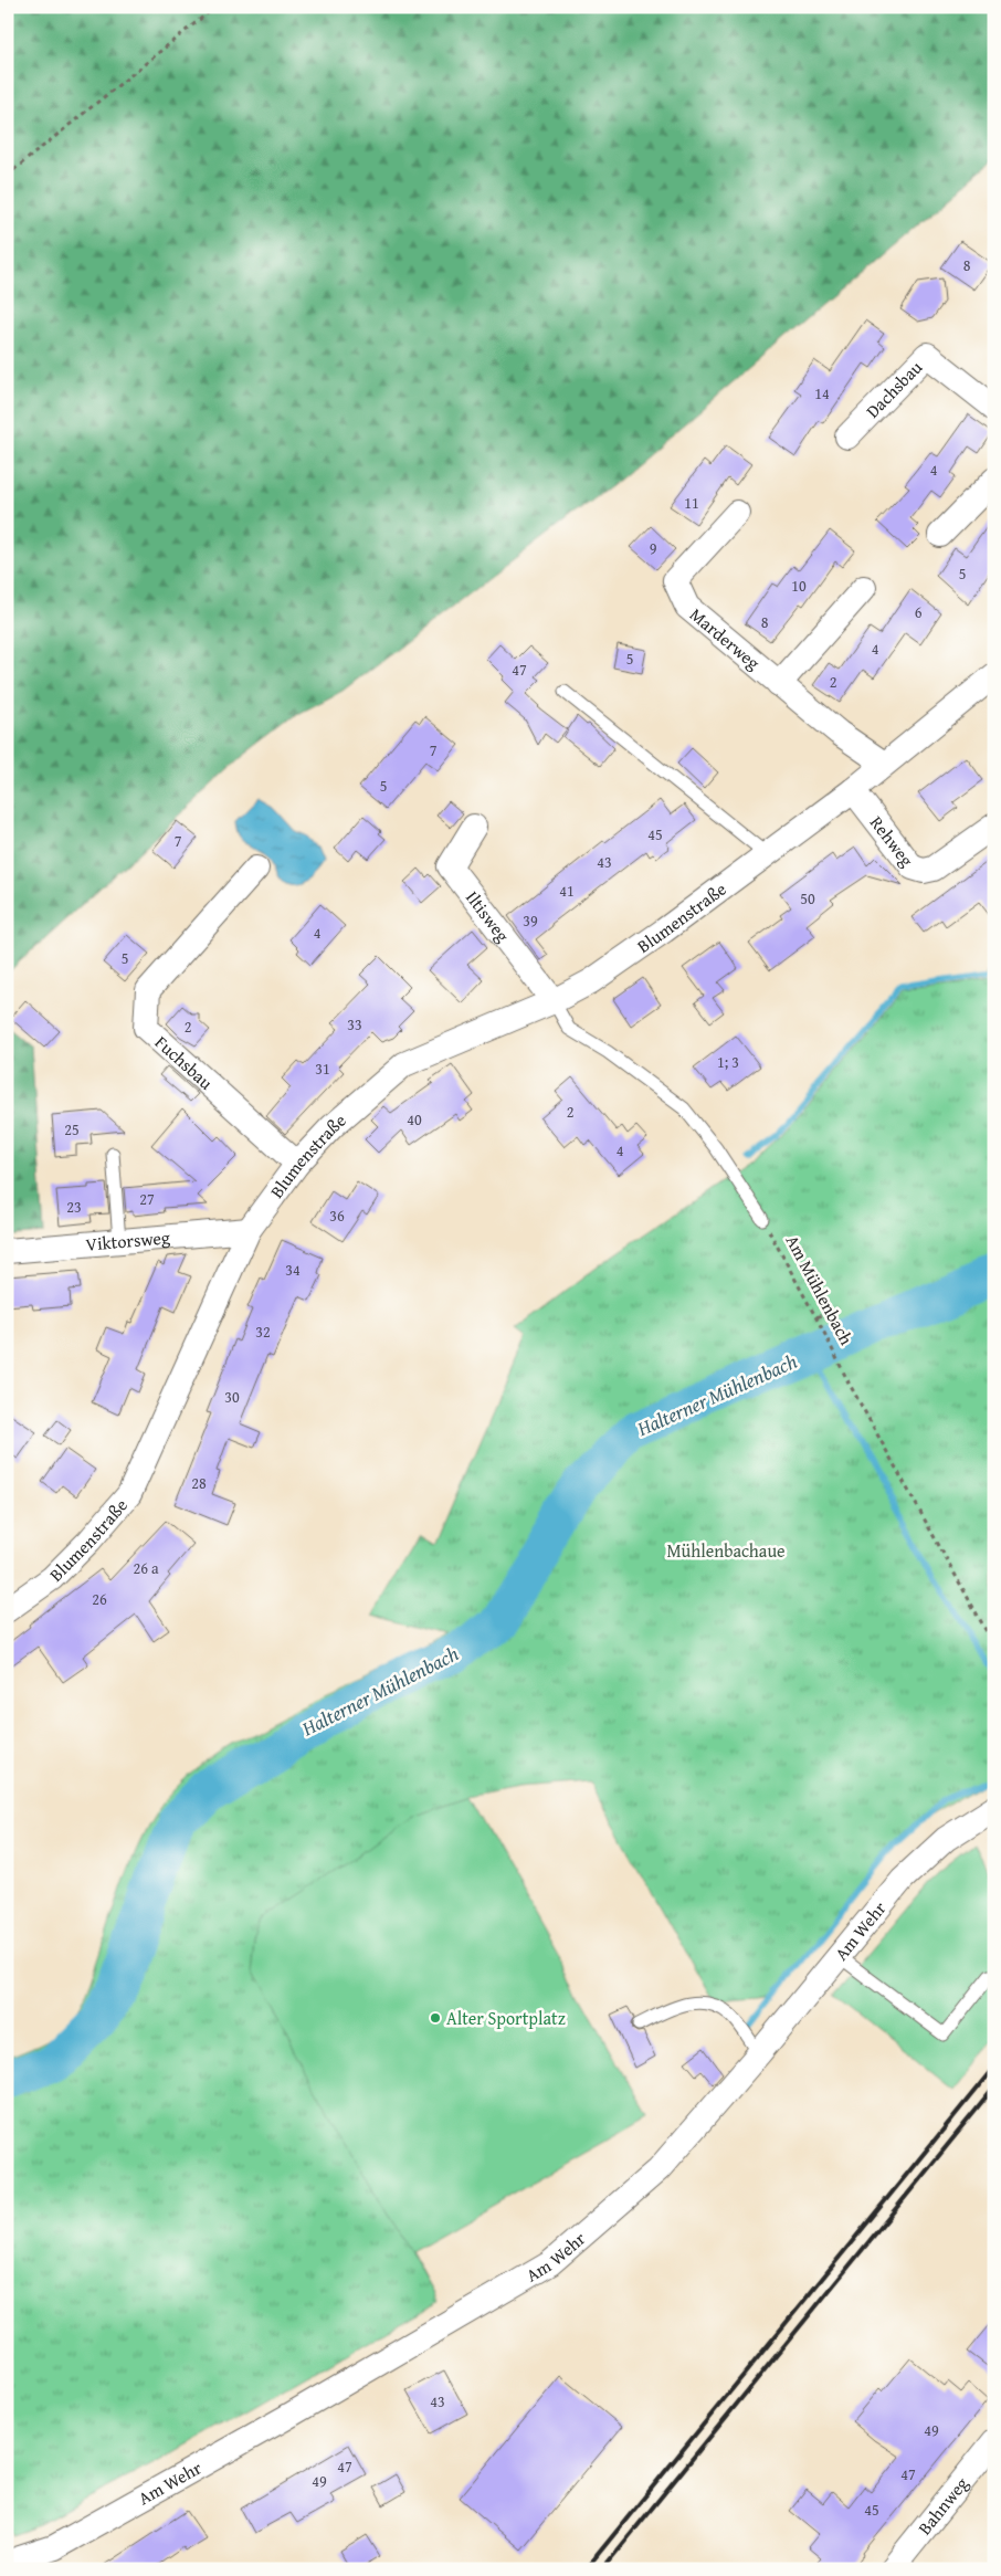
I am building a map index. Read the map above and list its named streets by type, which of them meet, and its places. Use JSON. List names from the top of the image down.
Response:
{
  "streets": {
    "street": [
      "Dachsbau",
      "Marderweg",
      "Rehweg",
      "Iltisweg",
      "Blumenstraße",
      "Fuchsbau",
      "Viktorsweg",
      "Am Wehr",
      "Bahnweg"
    ],
    "path": ["Am Mühlenbach"]
  },
  "crossings": [
    ["Marderweg", "Blumenstraße"],
    ["Rehweg", "Blumenstraße"],
    ["Iltisweg", "Blumenstraße"],
    ["Blumenstraße", "Fuchsbau"],
    ["Blumenstraße", "Viktorsweg"]
  ],
  "water": ["Halterner Mühlenbach"],
  "parks": ["Mühlenbachaue"],
  "places": ["Alter Sportplatz"],
  "house_numbers": [
    "8",
    "14",
    "4",
    "11",
    "9",
    "5",
    "10",
    "6",
    "8",
    "4",
    "5",
    "47",
    "2",
    "7",
    "5",
    "45",
    "7",
    "43",
    "41",
    "50",
    "39",
    "4",
    "5",
    "33",
    "2",
    "1; 3",
    "31",
    "2",
    "40",
    "25",
    "4",
    "27",
    "23",
    "36",
    "34",
    "32",
    "30",
    "28",
    "26 a",
    "26",
    "43",
    "49",
    "47",
    "47",
    "49",
    "45"
  ]
}
